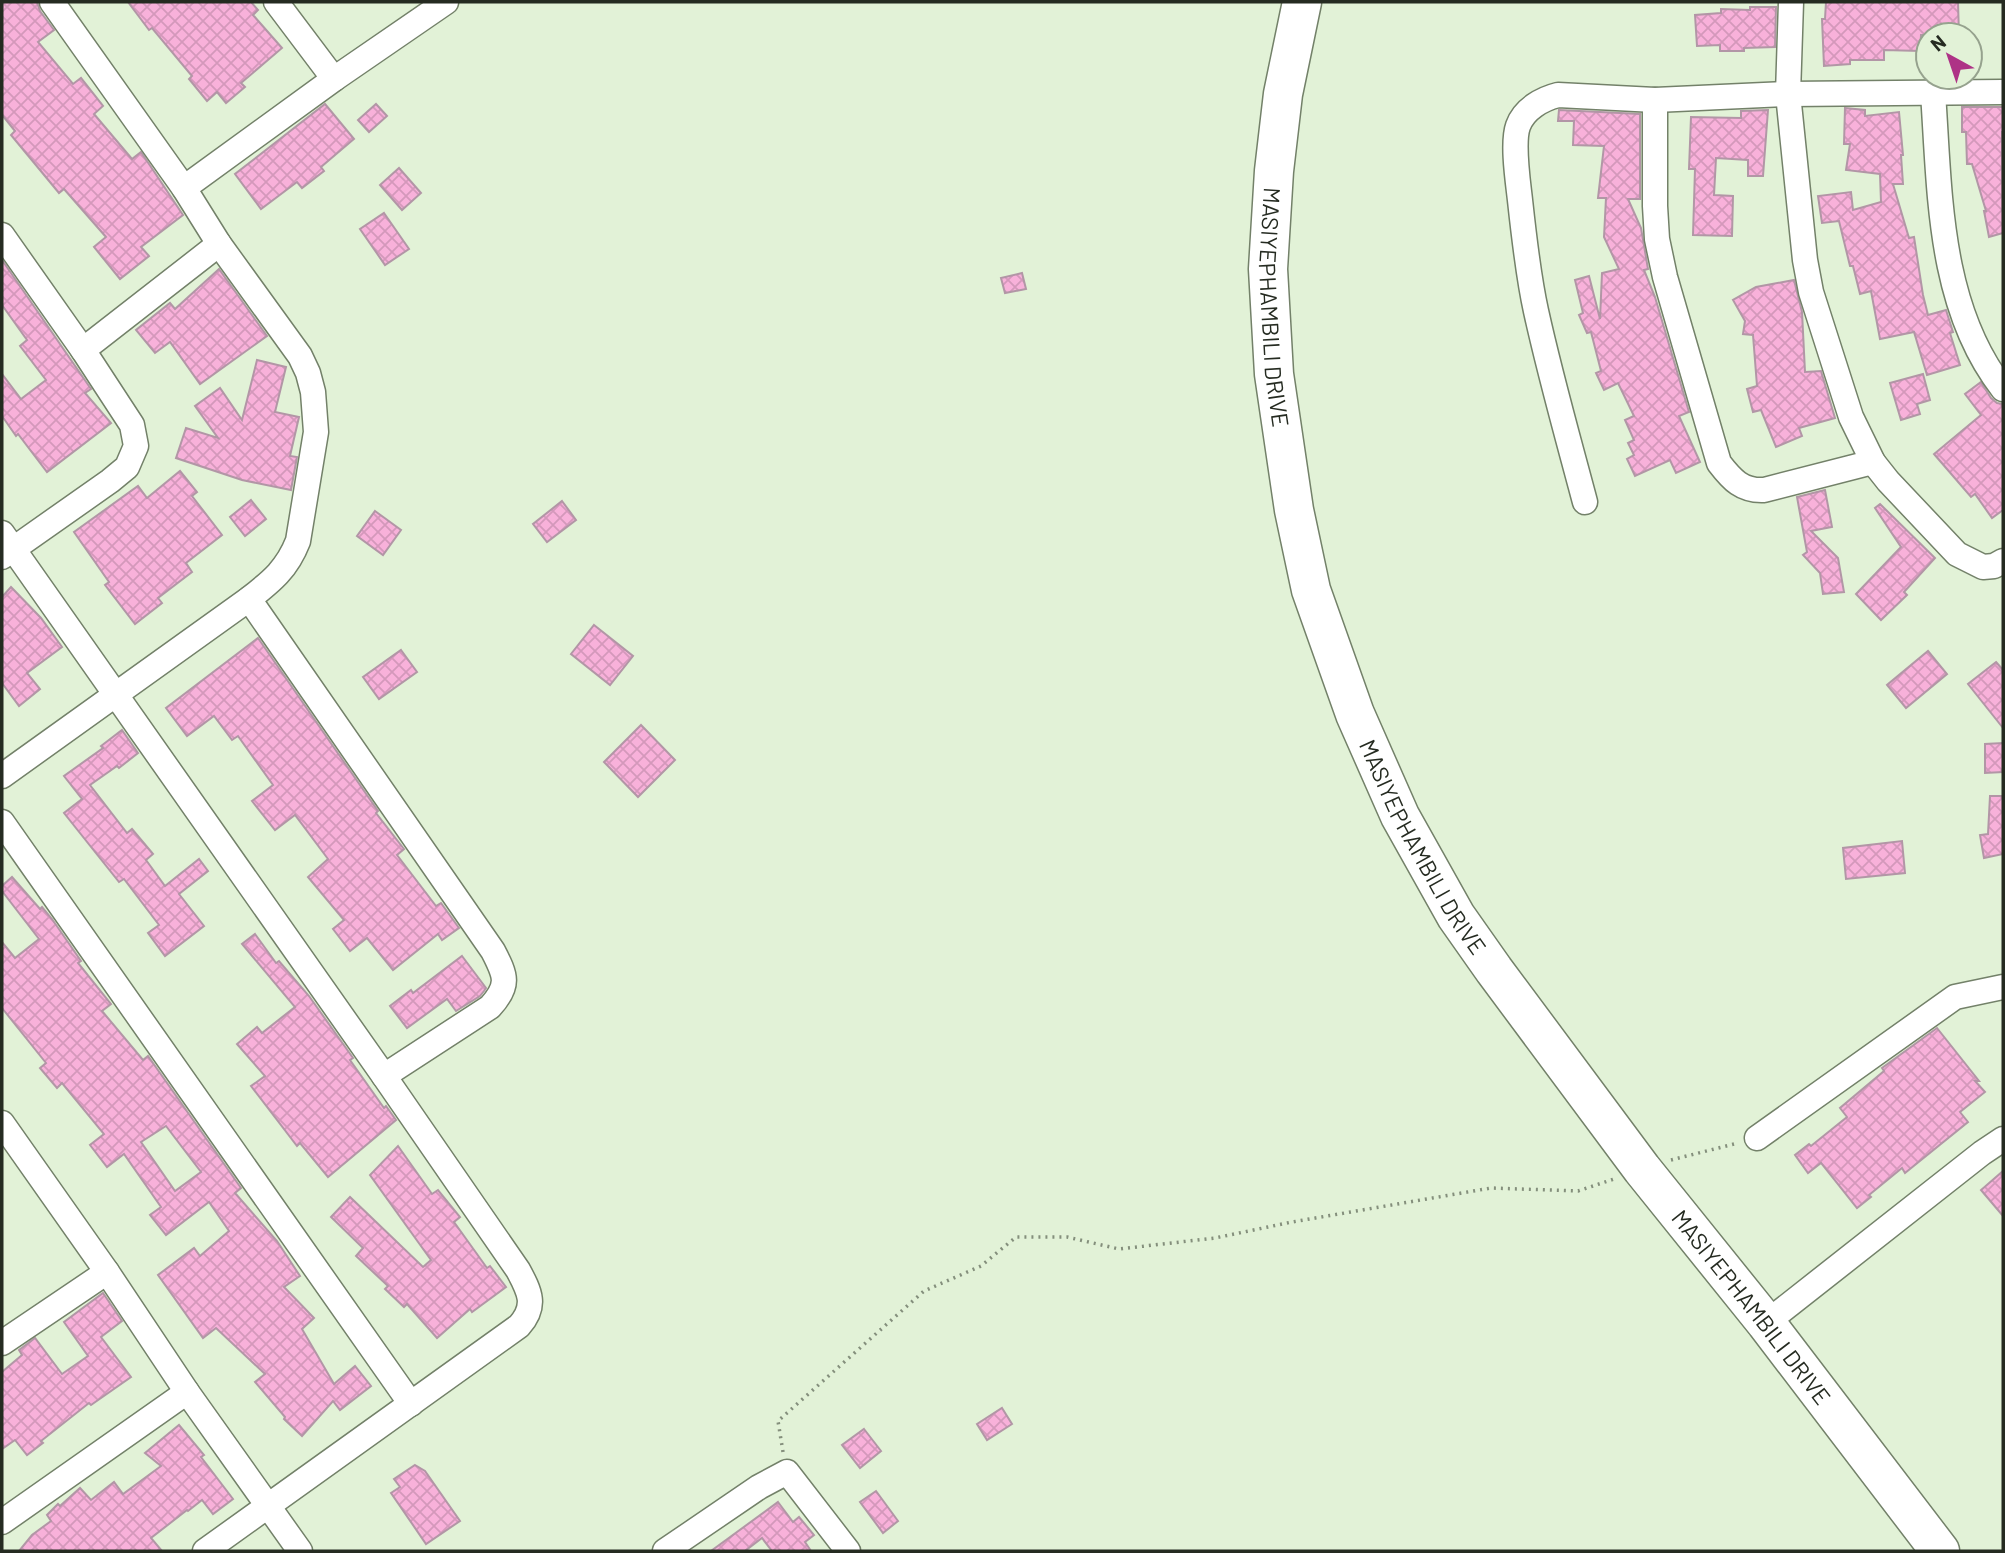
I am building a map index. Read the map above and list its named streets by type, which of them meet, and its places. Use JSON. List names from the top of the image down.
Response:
{
  "streets": {
    "main road": ["MASIYEPHAMBILI DRIVE"]
  },
  "north": "top left"
}
